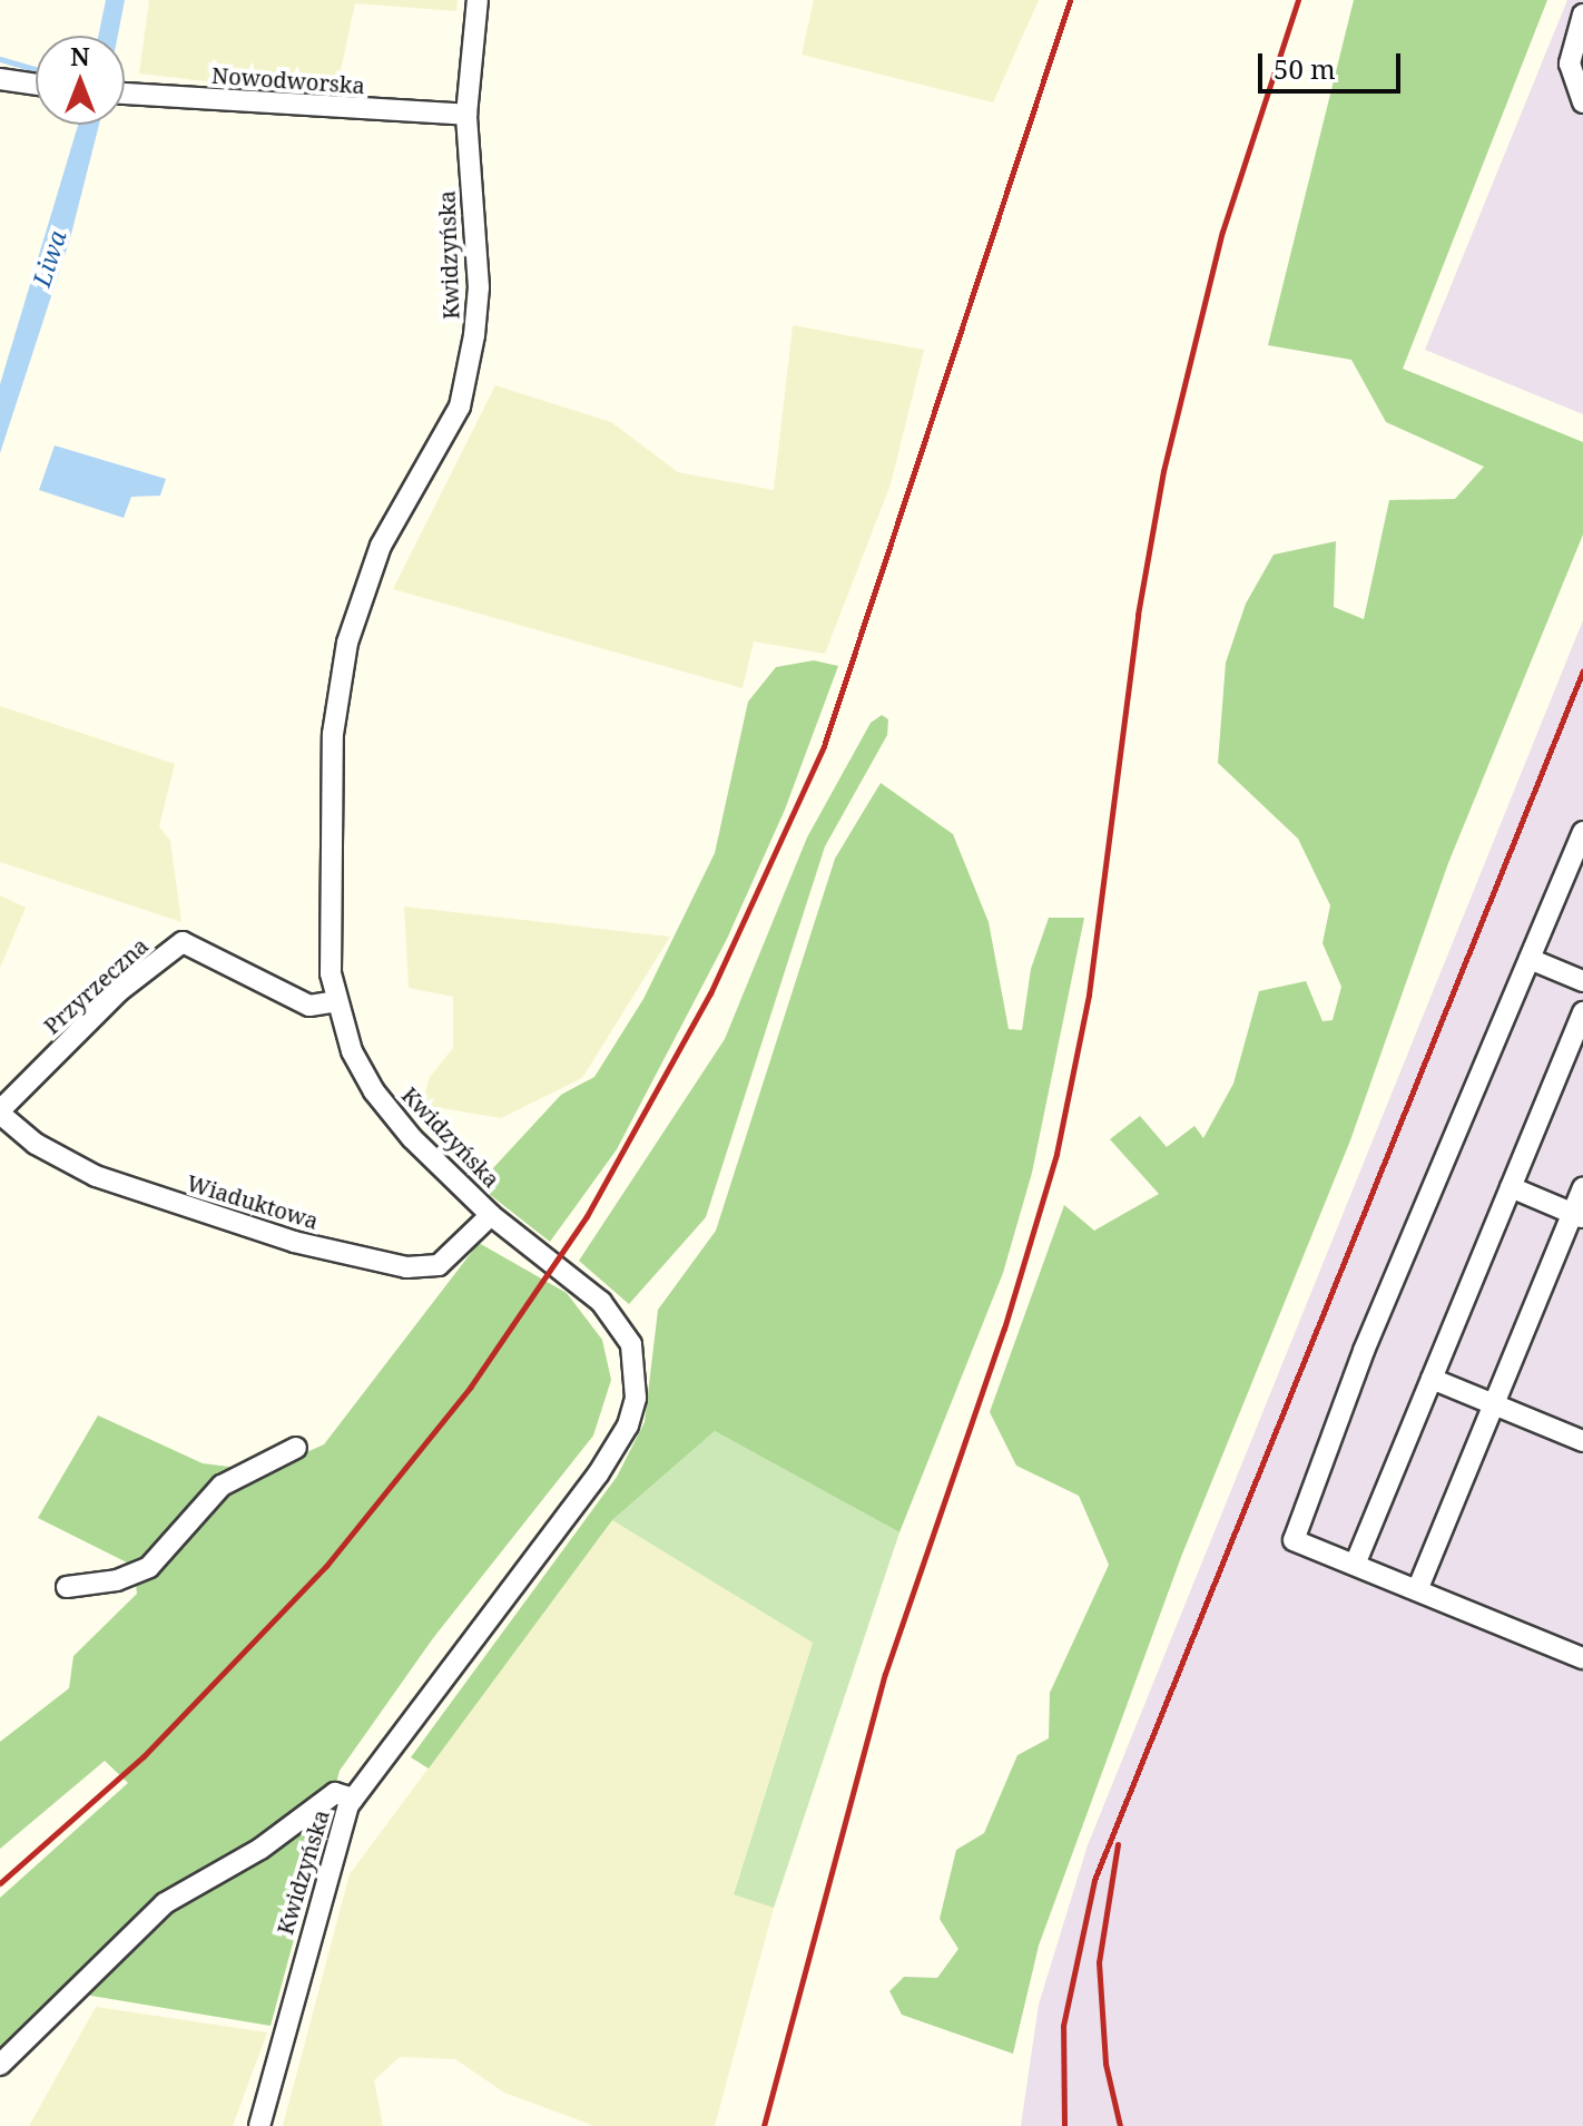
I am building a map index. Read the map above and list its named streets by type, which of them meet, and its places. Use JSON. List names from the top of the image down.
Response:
{
  "streets": {
    "street": [
      "Nowodworska",
      "Kwidzyńska",
      "Przyrzeczna",
      "Wiaduktowa"
    ]
  },
  "crossings": [
    ["Nowodworska", "Kwidzyńska"],
    ["Kwidzyńska", "Przyrzeczna"],
    ["Kwidzyńska", "Wiaduktowa"],
    ["Przyrzeczna", "Wiaduktowa"]
  ],
  "water": ["Liwa"],
  "scale_bar": "50 m",
  "north": "top"
}
